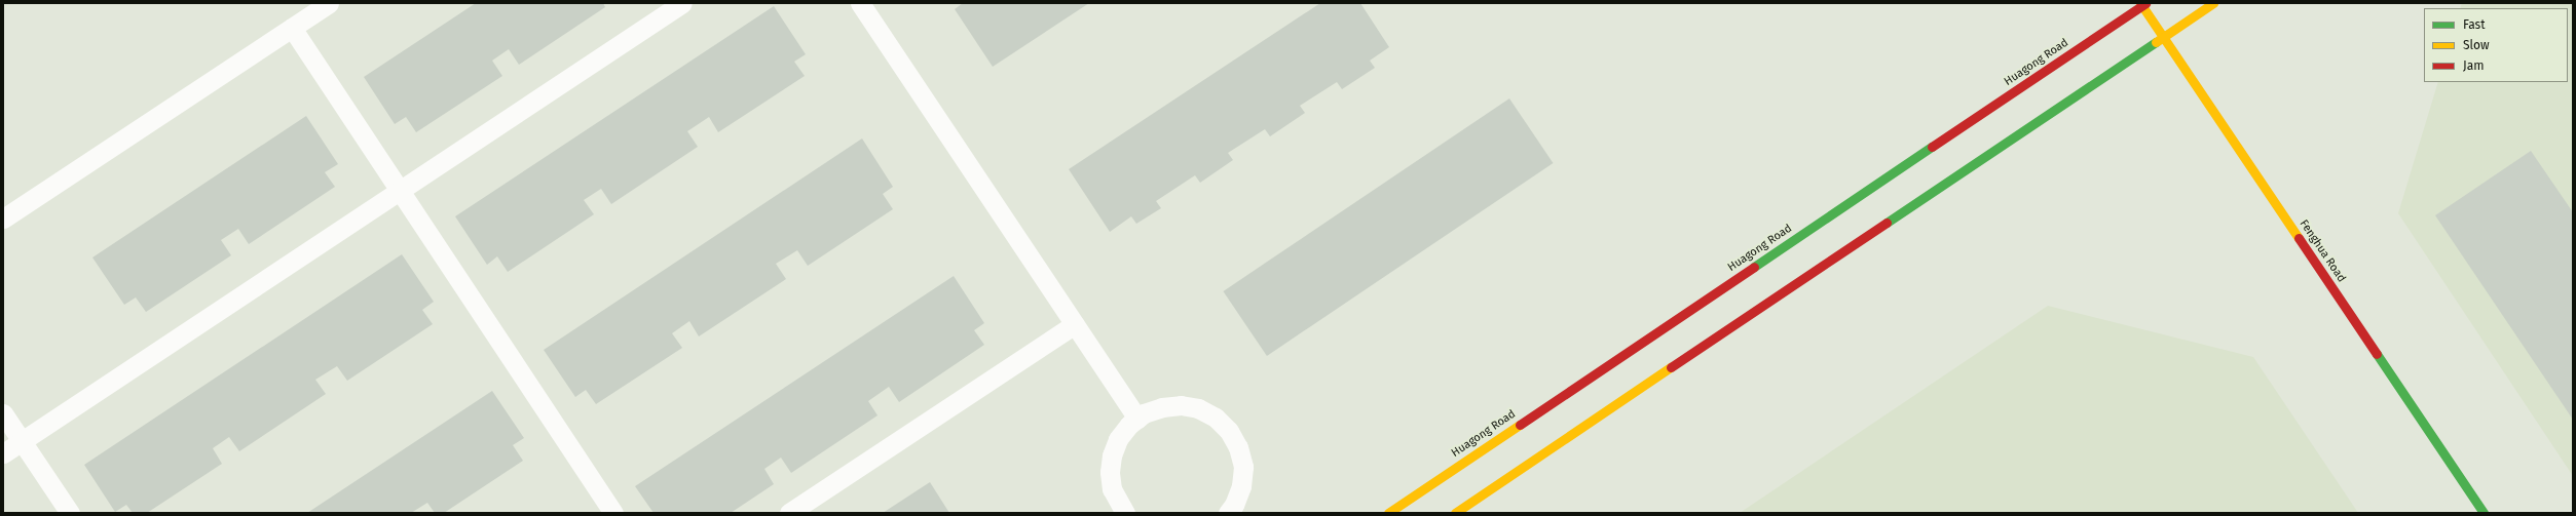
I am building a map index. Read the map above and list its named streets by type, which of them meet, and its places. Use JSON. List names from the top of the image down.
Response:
{
  "streets": {
    "main road": ["Huagong Road", "Fenghua Road"]
  },
  "crossings": [
    ["Huagong Road", "Fenghua Road"]
  ],
  "legend": ["Fast", "Slow", "Jam"]
}
